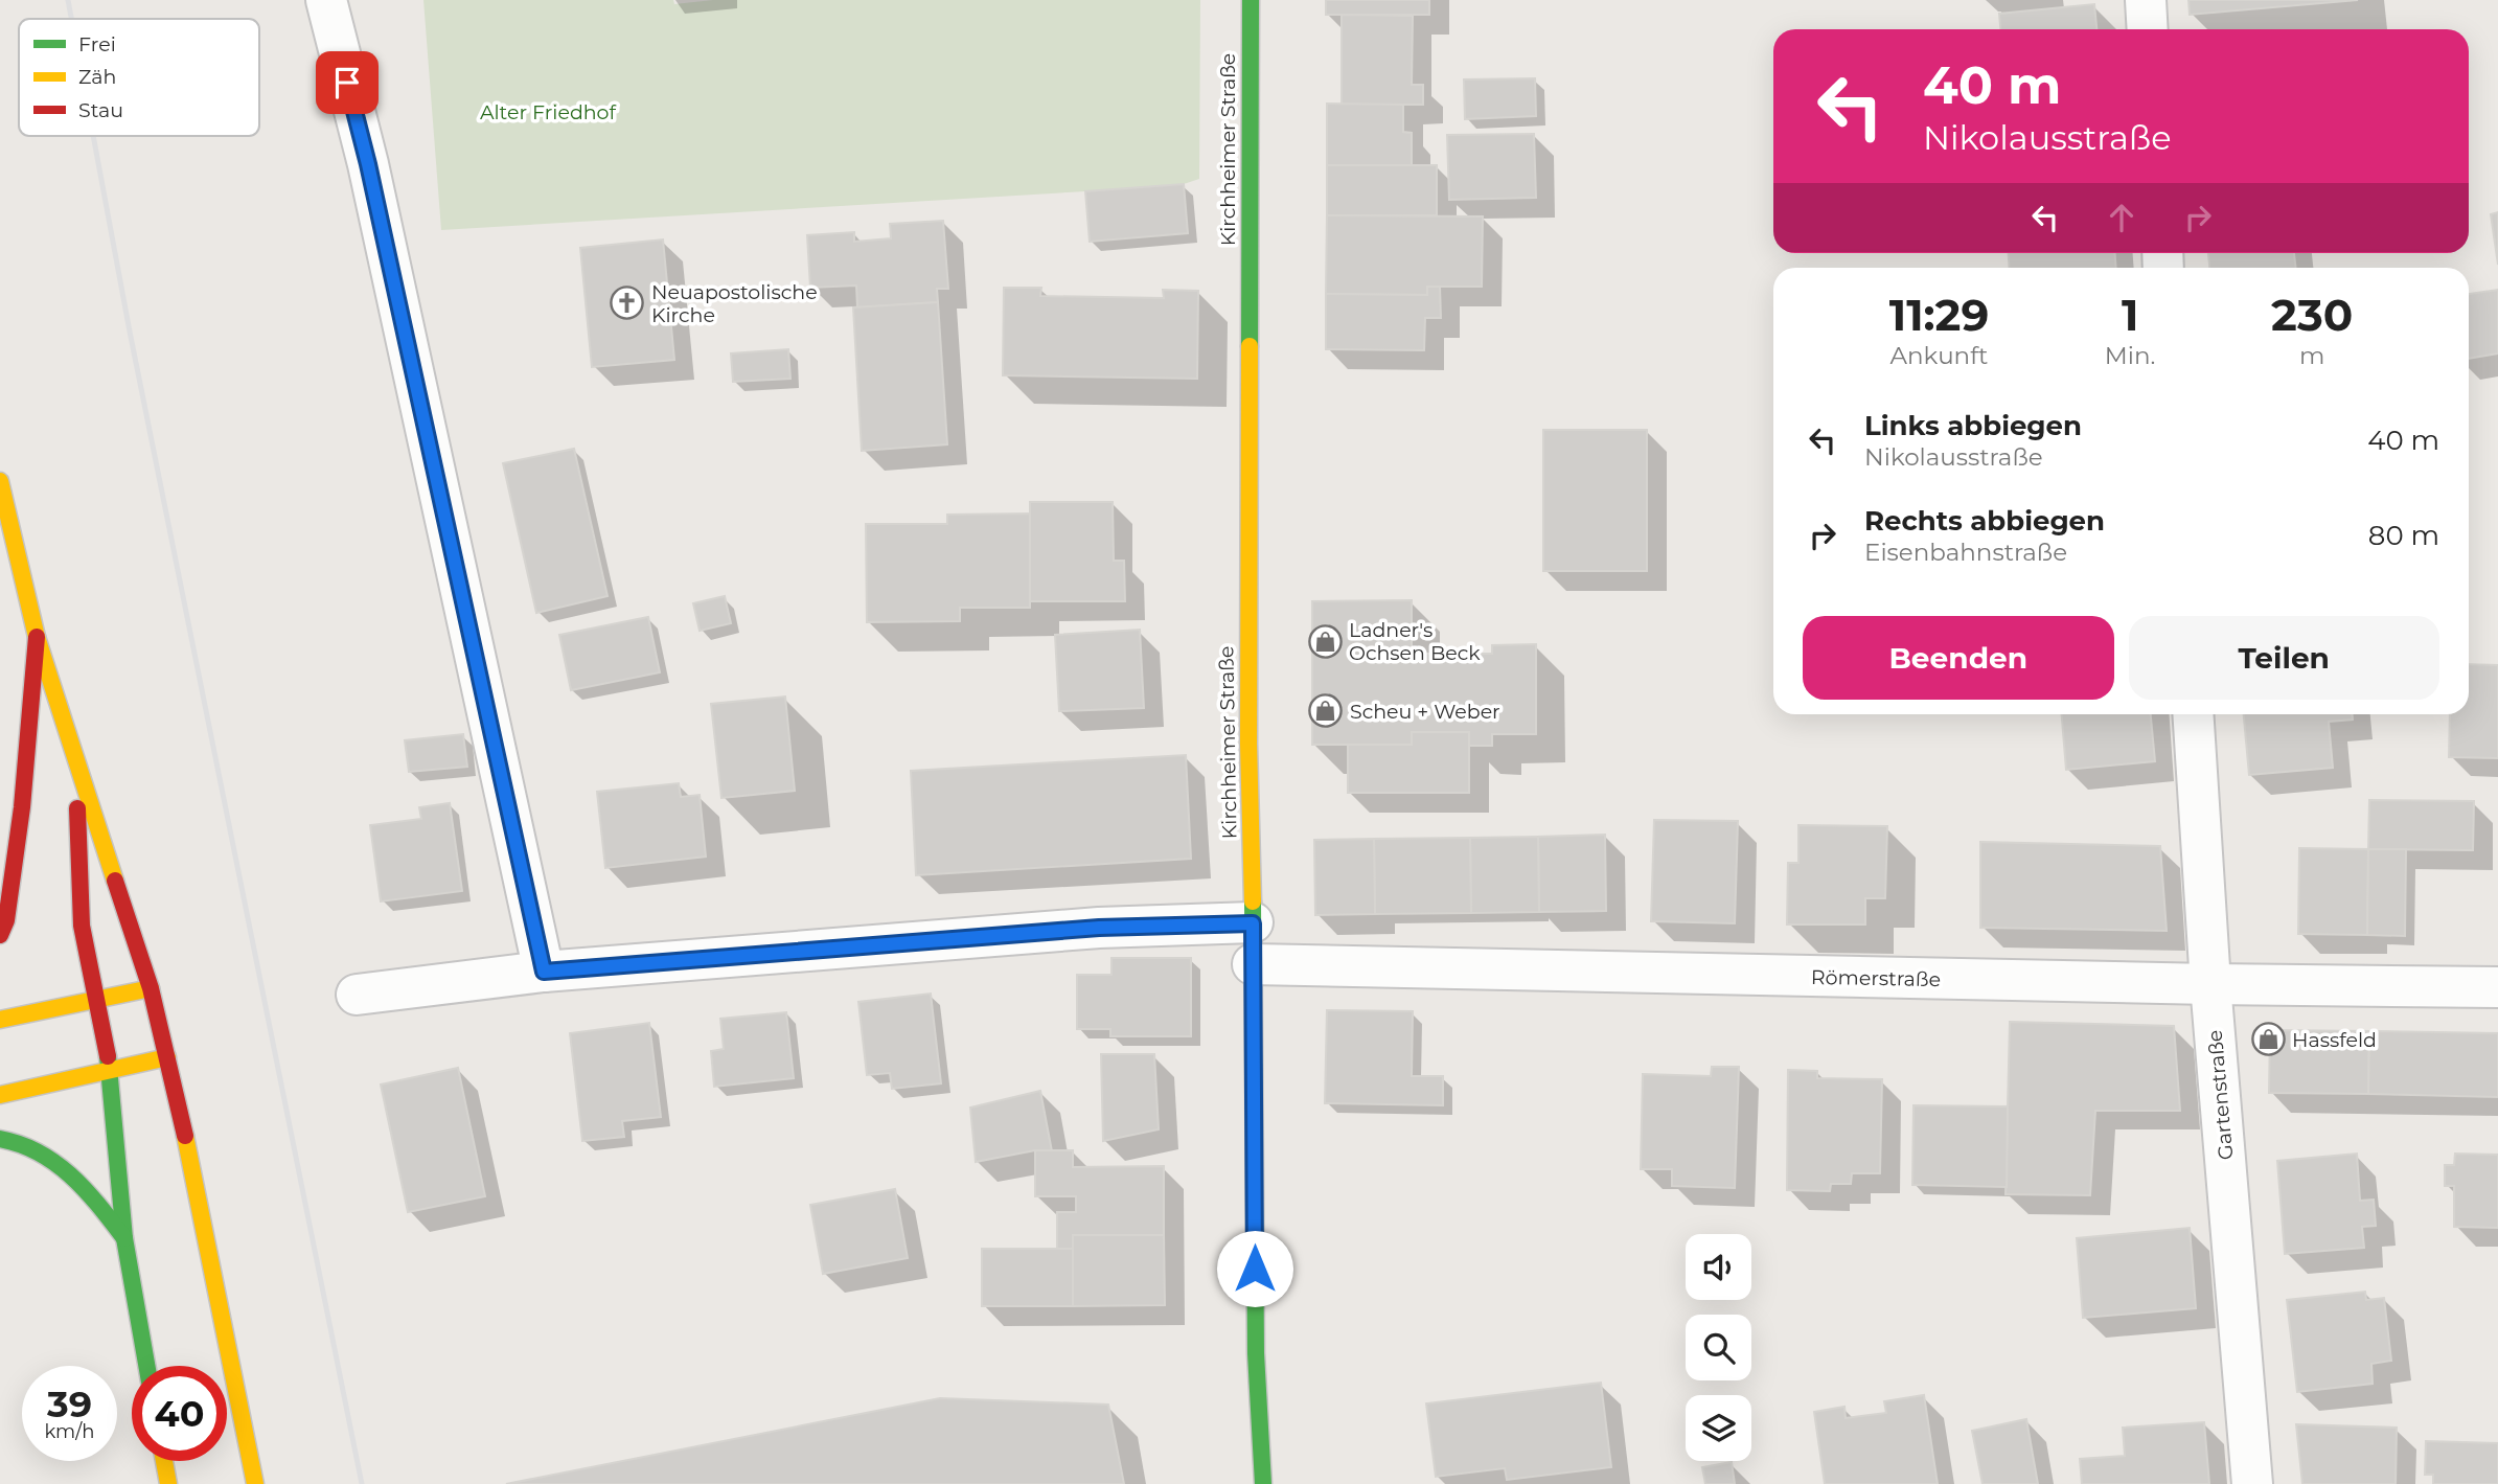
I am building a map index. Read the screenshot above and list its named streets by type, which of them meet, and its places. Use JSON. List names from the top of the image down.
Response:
{
  "streets": {
    "street": ["Kirchheimer Straße", "Römerstraße", "Gartenstraße"]
  },
  "crossings": [
    ["Kirchheimer Straße", "Römerstraße"],
    ["Römerstraße", "Gartenstraße"]
  ],
  "parks": ["Alter Friedhof"],
  "places": {
    "church": ["Neuapostolische Kirche"],
    "shop": ["Ladner's Ochsen Beck", "Scheu + Weber", "Hassfeld"]
  },
  "legend": ["Frei", "Zäh", "Stau"],
  "page": {
    "turn": ["40 m", "Nikolausstraße"],
    "eta": [
      "11:29",
      "Ankunft",
      "1",
      "Min.",
      "230",
      "m"
    ],
    "list": [
      {
        "name": "Links abbiegen",
        "note": "Nikolausstraße",
        "value": "40 m"
      },
      {
        "name": "Rechts abbiegen",
        "note": "Eisenbahnstraße",
        "value": "80 m"
      }
    ],
    "buttons": ["Beenden", "Teilen"],
    "speed": "39 km/h",
    "limit": "40"
  }
}
